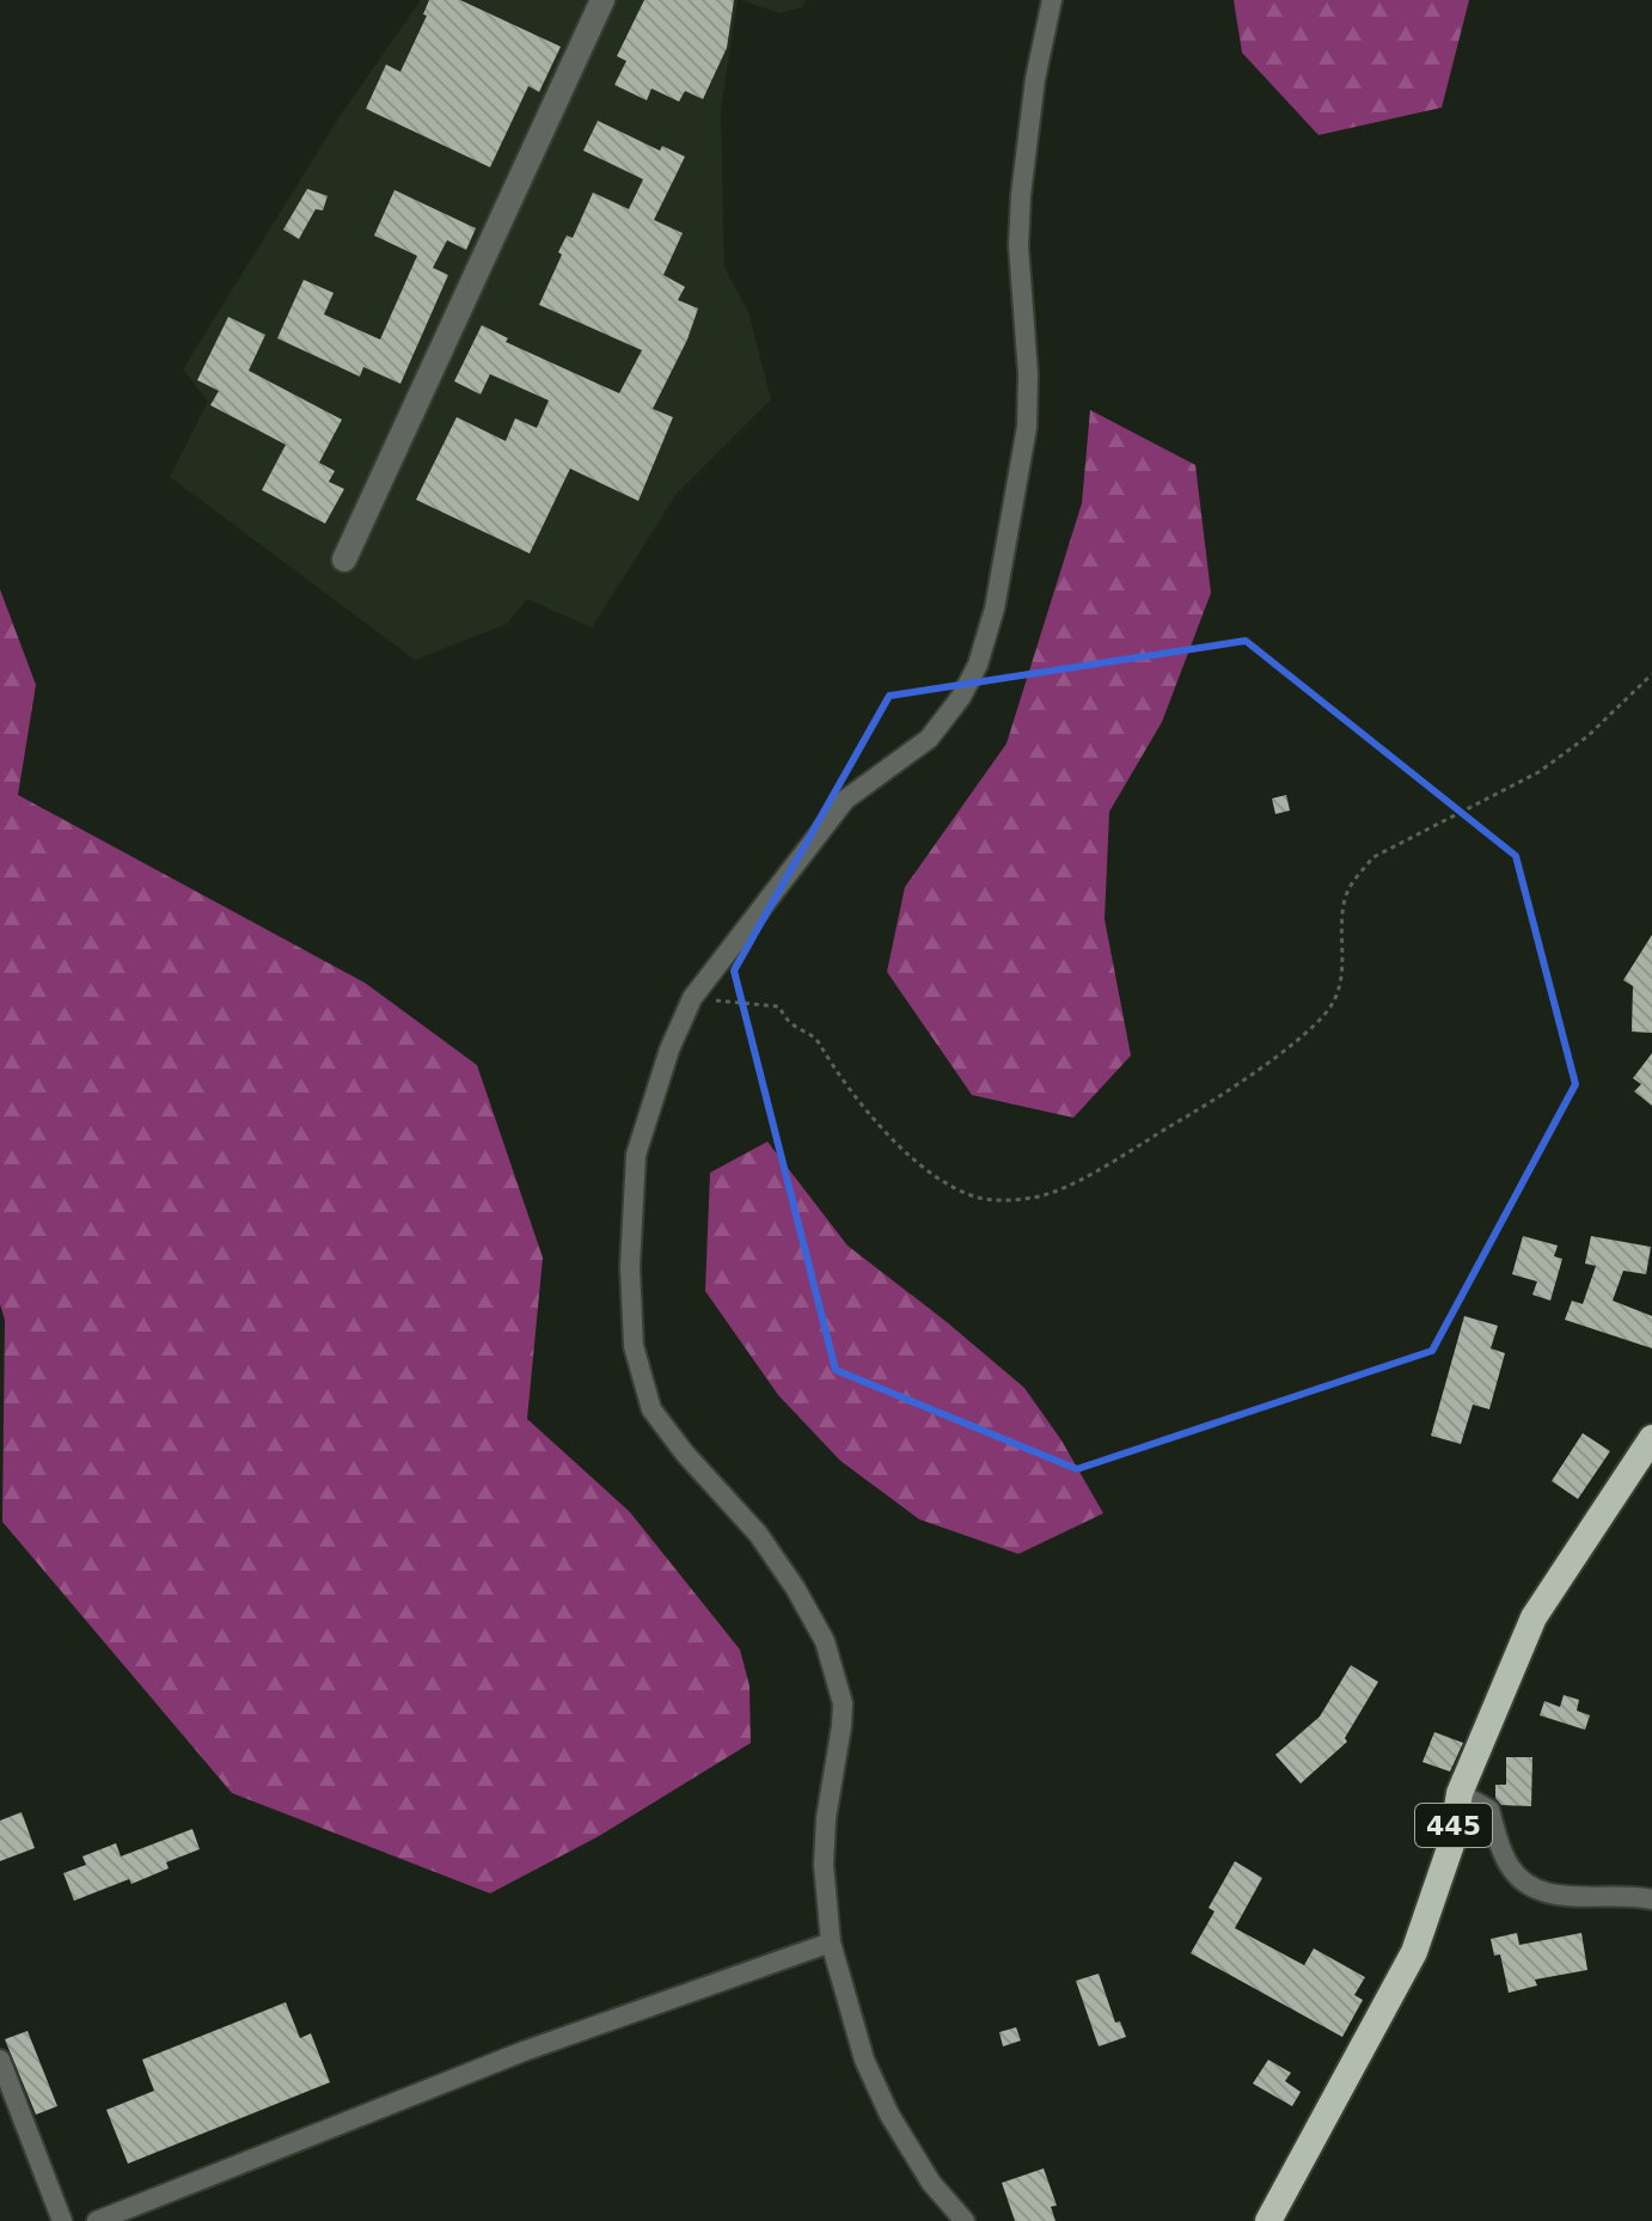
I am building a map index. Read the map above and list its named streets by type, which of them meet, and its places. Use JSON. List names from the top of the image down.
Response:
{
  "streets": {
    "highway": ["445"]
  }
}
